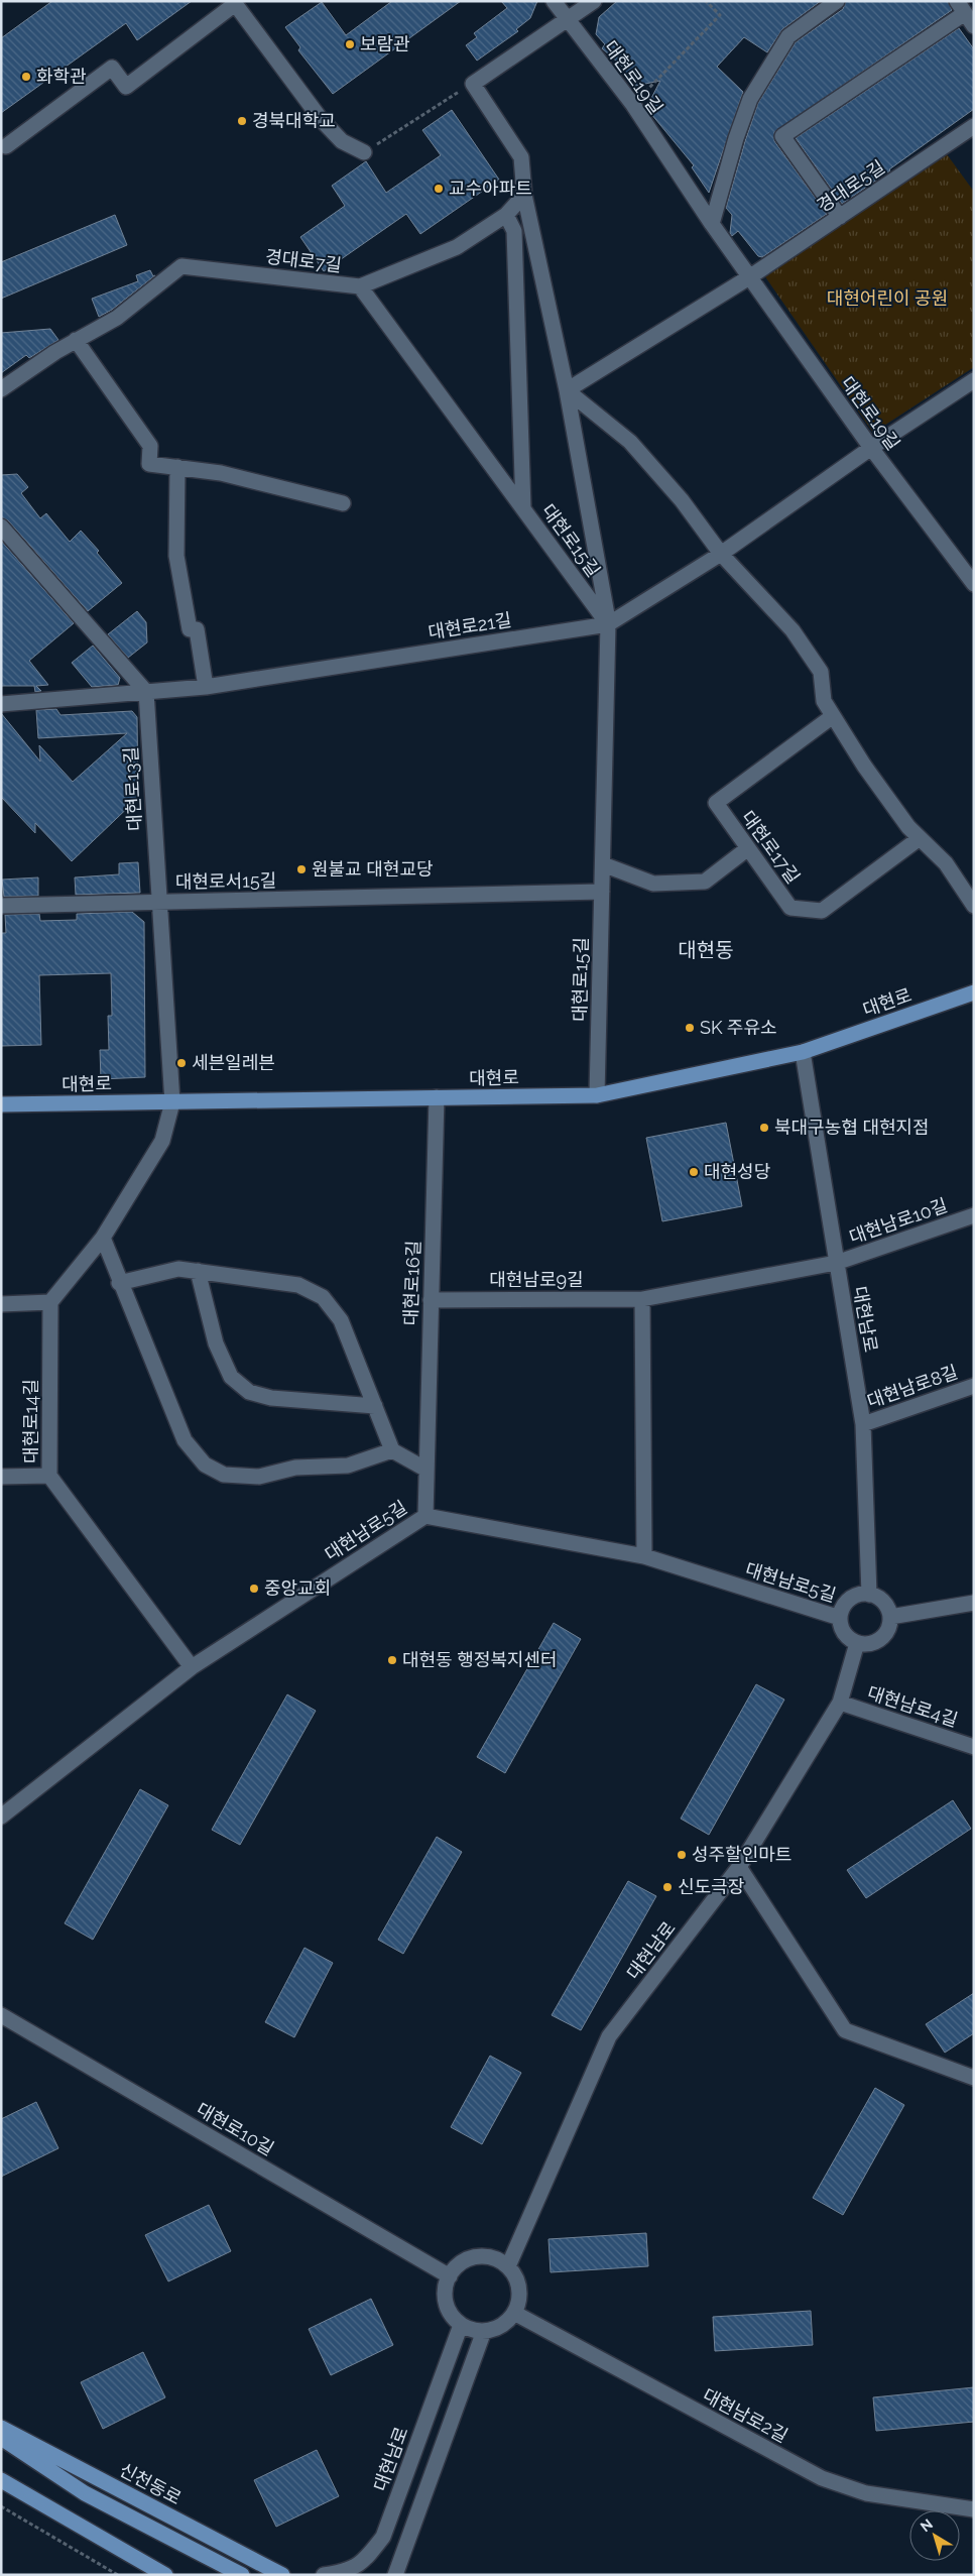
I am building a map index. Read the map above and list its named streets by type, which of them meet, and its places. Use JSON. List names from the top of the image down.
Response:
{
  "streets": {
    "main road": ["대현로", "신천동로"],
    "street": [
      "대현로19길",
      "경대로5길",
      "경대로7길",
      "대현로15길",
      "대현로21길",
      "대현로13길",
      "대현로17길",
      "대현로서15길",
      "대현남로10길",
      "대현남로9길",
      "대현로16길",
      "대현남로",
      "대현남로8길",
      "대현로14길",
      "대현남로5길",
      "대현남로4길",
      "대현로10길",
      "대현남로2길"
    ]
  },
  "crossings": [
    ["대현로19길", "경대로5길"],
    ["대현로19길", "대현로21길"],
    ["경대로7길", "대현로15길"],
    ["대현로15길", "대현로21길"],
    ["대현로15길", "대현로서15길"],
    ["대현로15길", "대현로"],
    ["대현로21길", "대현로13길"],
    ["대현로13길", "대현로서15길"],
    ["대현로13길", "대현로"],
    ["대현로", "대현로16길"],
    ["대현로", "대현남로"],
    ["대현남로10길", "대현남로9길"],
    ["대현남로10길", "대현남로"],
    ["대현남로9길", "대현로16길"],
    ["대현남로9길", "대현남로"],
    ["대현로16길", "대현남로5길"],
    ["대현남로", "대현남로8길"],
    ["대현남로", "대현남로5길"],
    ["대현남로", "대현남로4길"],
    ["대현남로", "대현로10길"],
    ["대현남로", "대현남로2길"],
    ["대현로14길", "대현남로5길"],
    ["대현로10길", "대현남로2길"]
  ],
  "districts": ["대현동"],
  "parks": ["대현어린이 공원"],
  "places": [
    "보람관",
    "화학관",
    "경북대학교",
    "교수아파트",
    "원불교 대현교당",
    "SK 주유소",
    "세븐일레븐",
    "북대구농협 대현지점",
    "대현성당",
    "중앙교회",
    "대현동 행정복지센터",
    "성주할인마트",
    "신도극장"
  ],
  "north": "top left"
}
